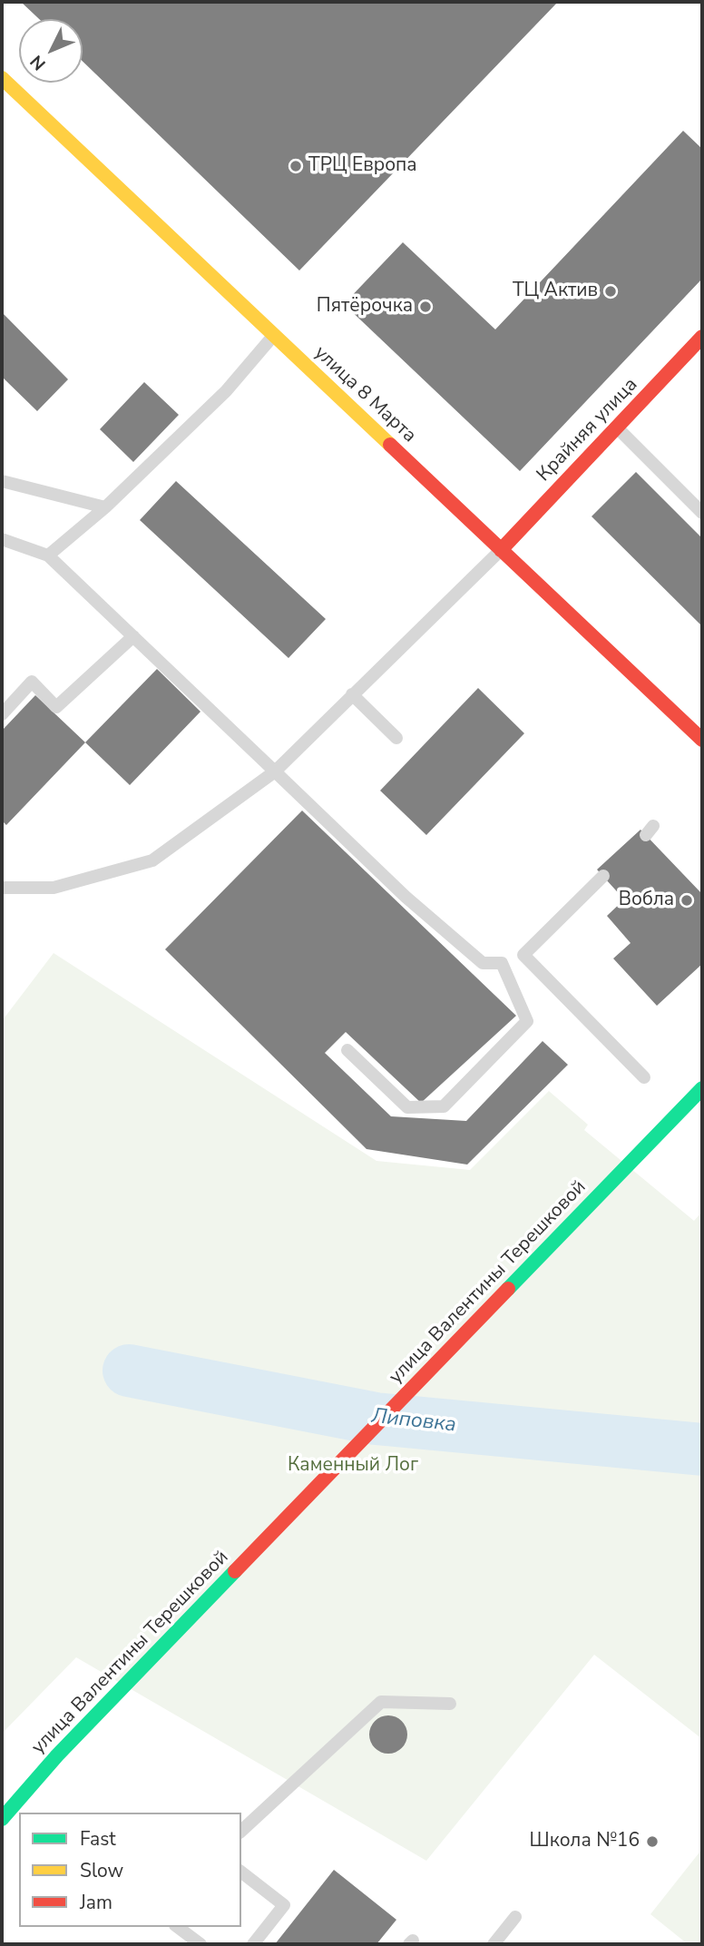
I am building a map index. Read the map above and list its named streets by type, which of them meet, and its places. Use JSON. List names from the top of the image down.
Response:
{
  "streets": {
    "street": ["улица 8 Марта", "Крайняя улица", "улица Валентины Терешковой"]
  },
  "crossings": [
    ["улица 8 Марта", "Крайняя улица"]
  ],
  "water": ["Липовка"],
  "parks": ["Каменный Лог"],
  "places": [
    "ТРЦ Европа",
    "ТЦ Актив",
    "Пятёрочка",
    "Вобла",
    "Школа №16"
  ],
  "legend": ["Fast", "Slow", "Jam"],
  "north": "bottom left"
}
